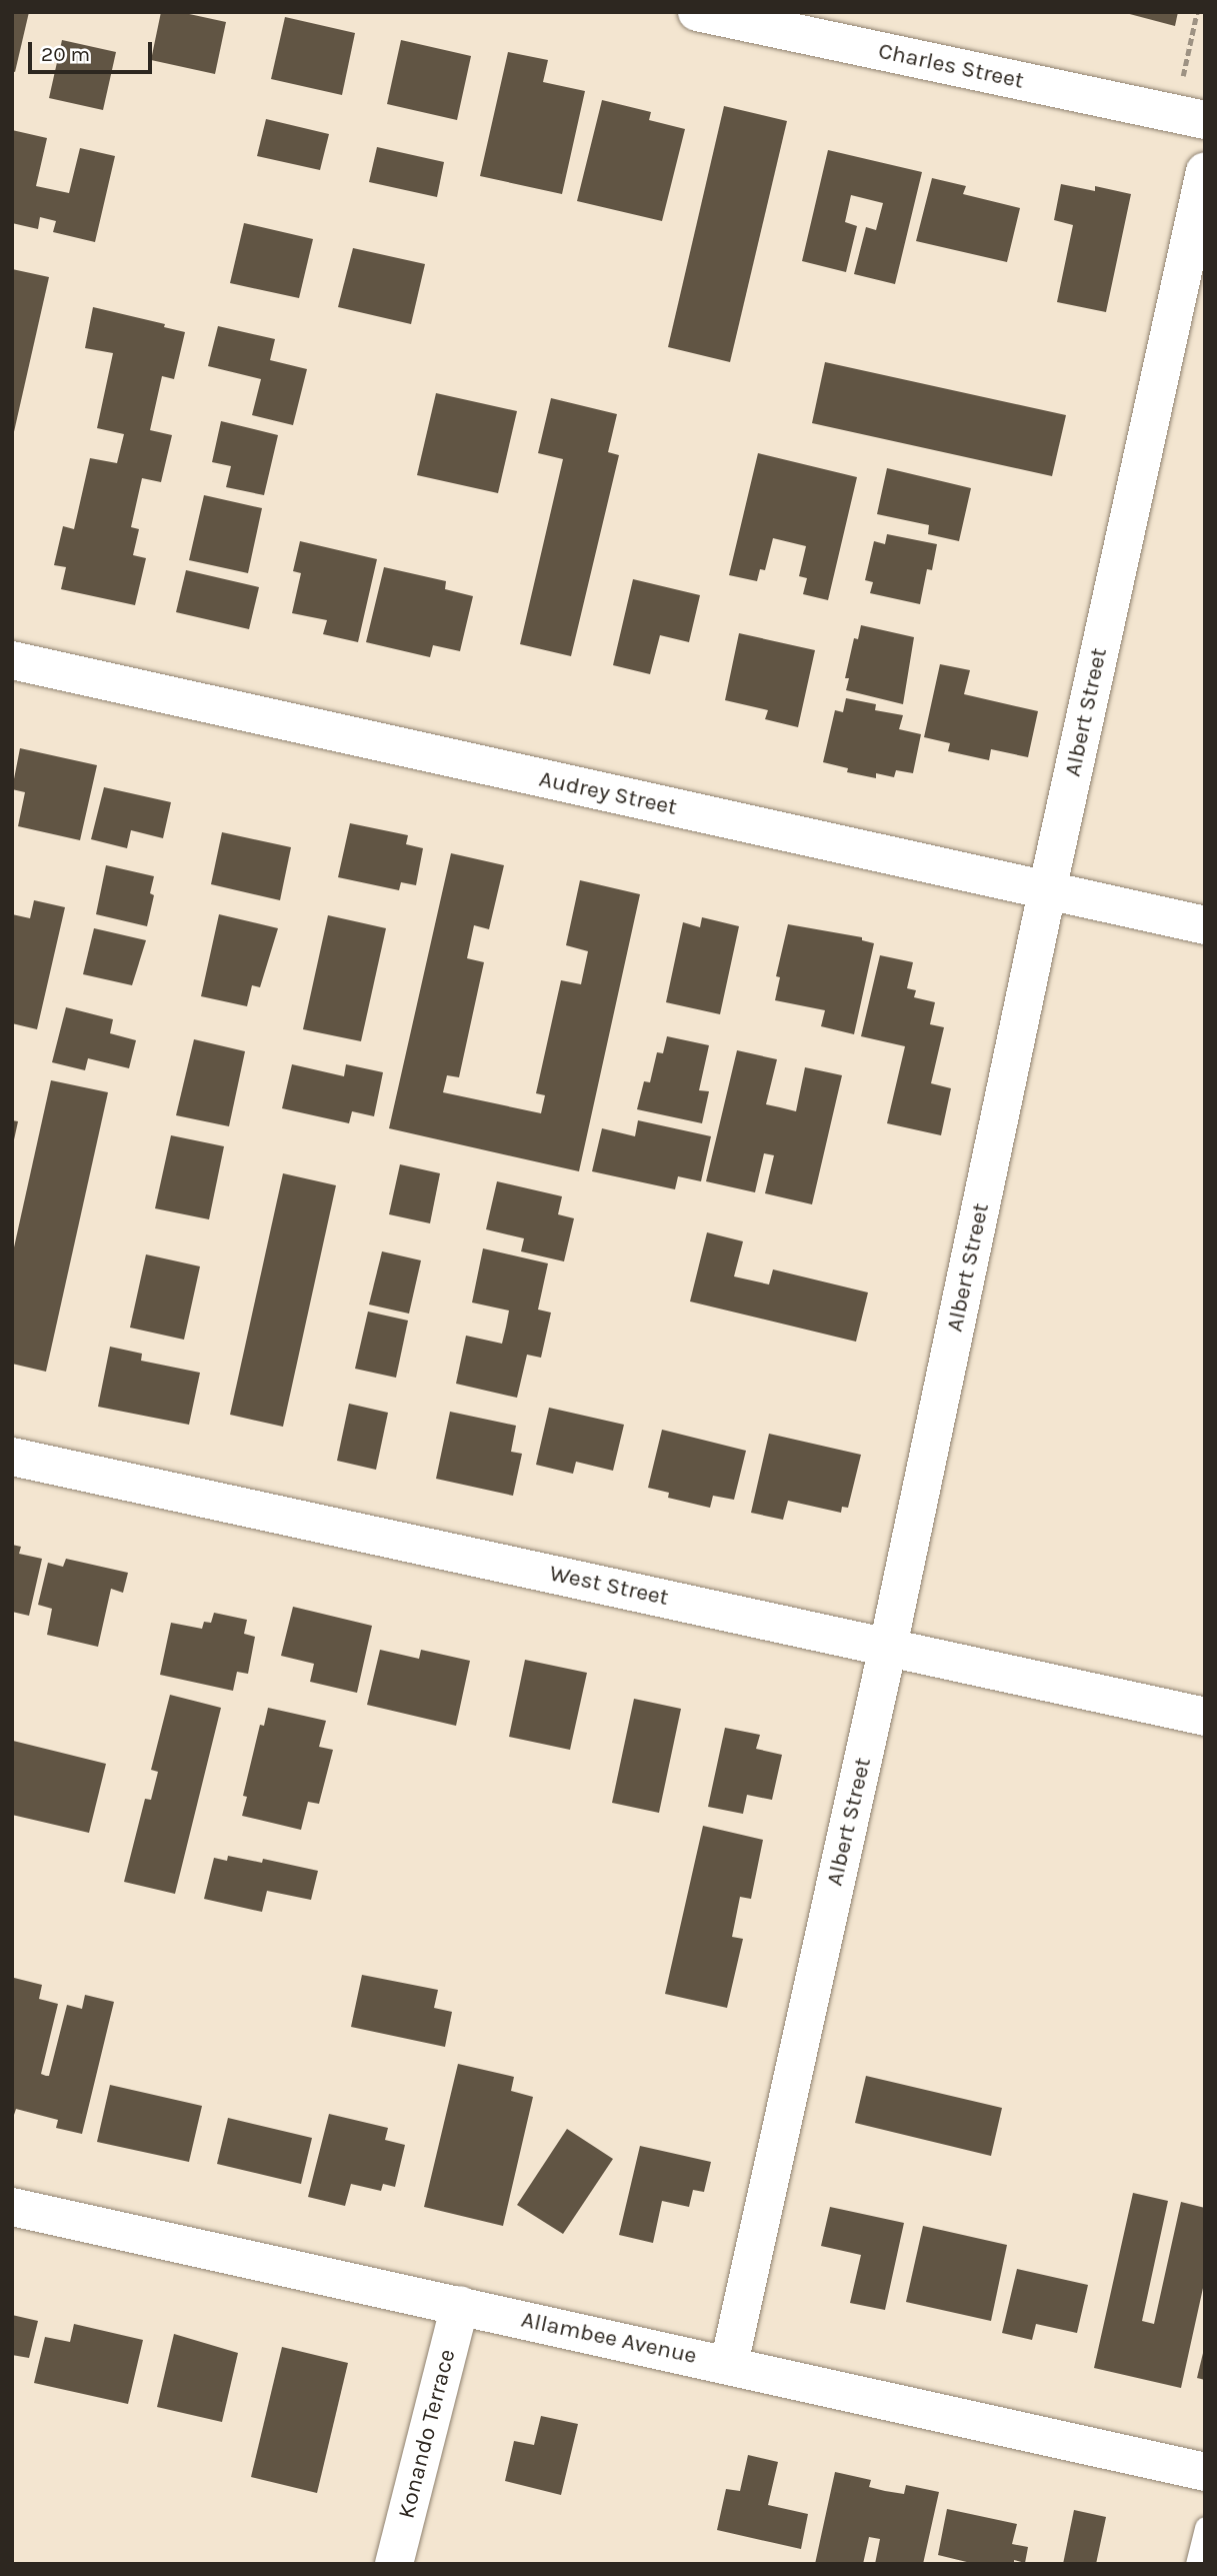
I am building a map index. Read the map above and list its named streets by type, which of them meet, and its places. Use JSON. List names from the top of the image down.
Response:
{
  "streets": {
    "street": [
      "Charles Street",
      "Albert Street",
      "Audrey Street",
      "West Street",
      "Allambee Avenue",
      "Konando Terrace"
    ]
  },
  "crossings": [
    ["Albert Street", "Audrey Street"],
    ["Albert Street", "West Street"],
    ["Albert Street", "Allambee Avenue"],
    ["Allambee Avenue", "Konando Terrace"]
  ],
  "scale_bar": "20 m"
}
